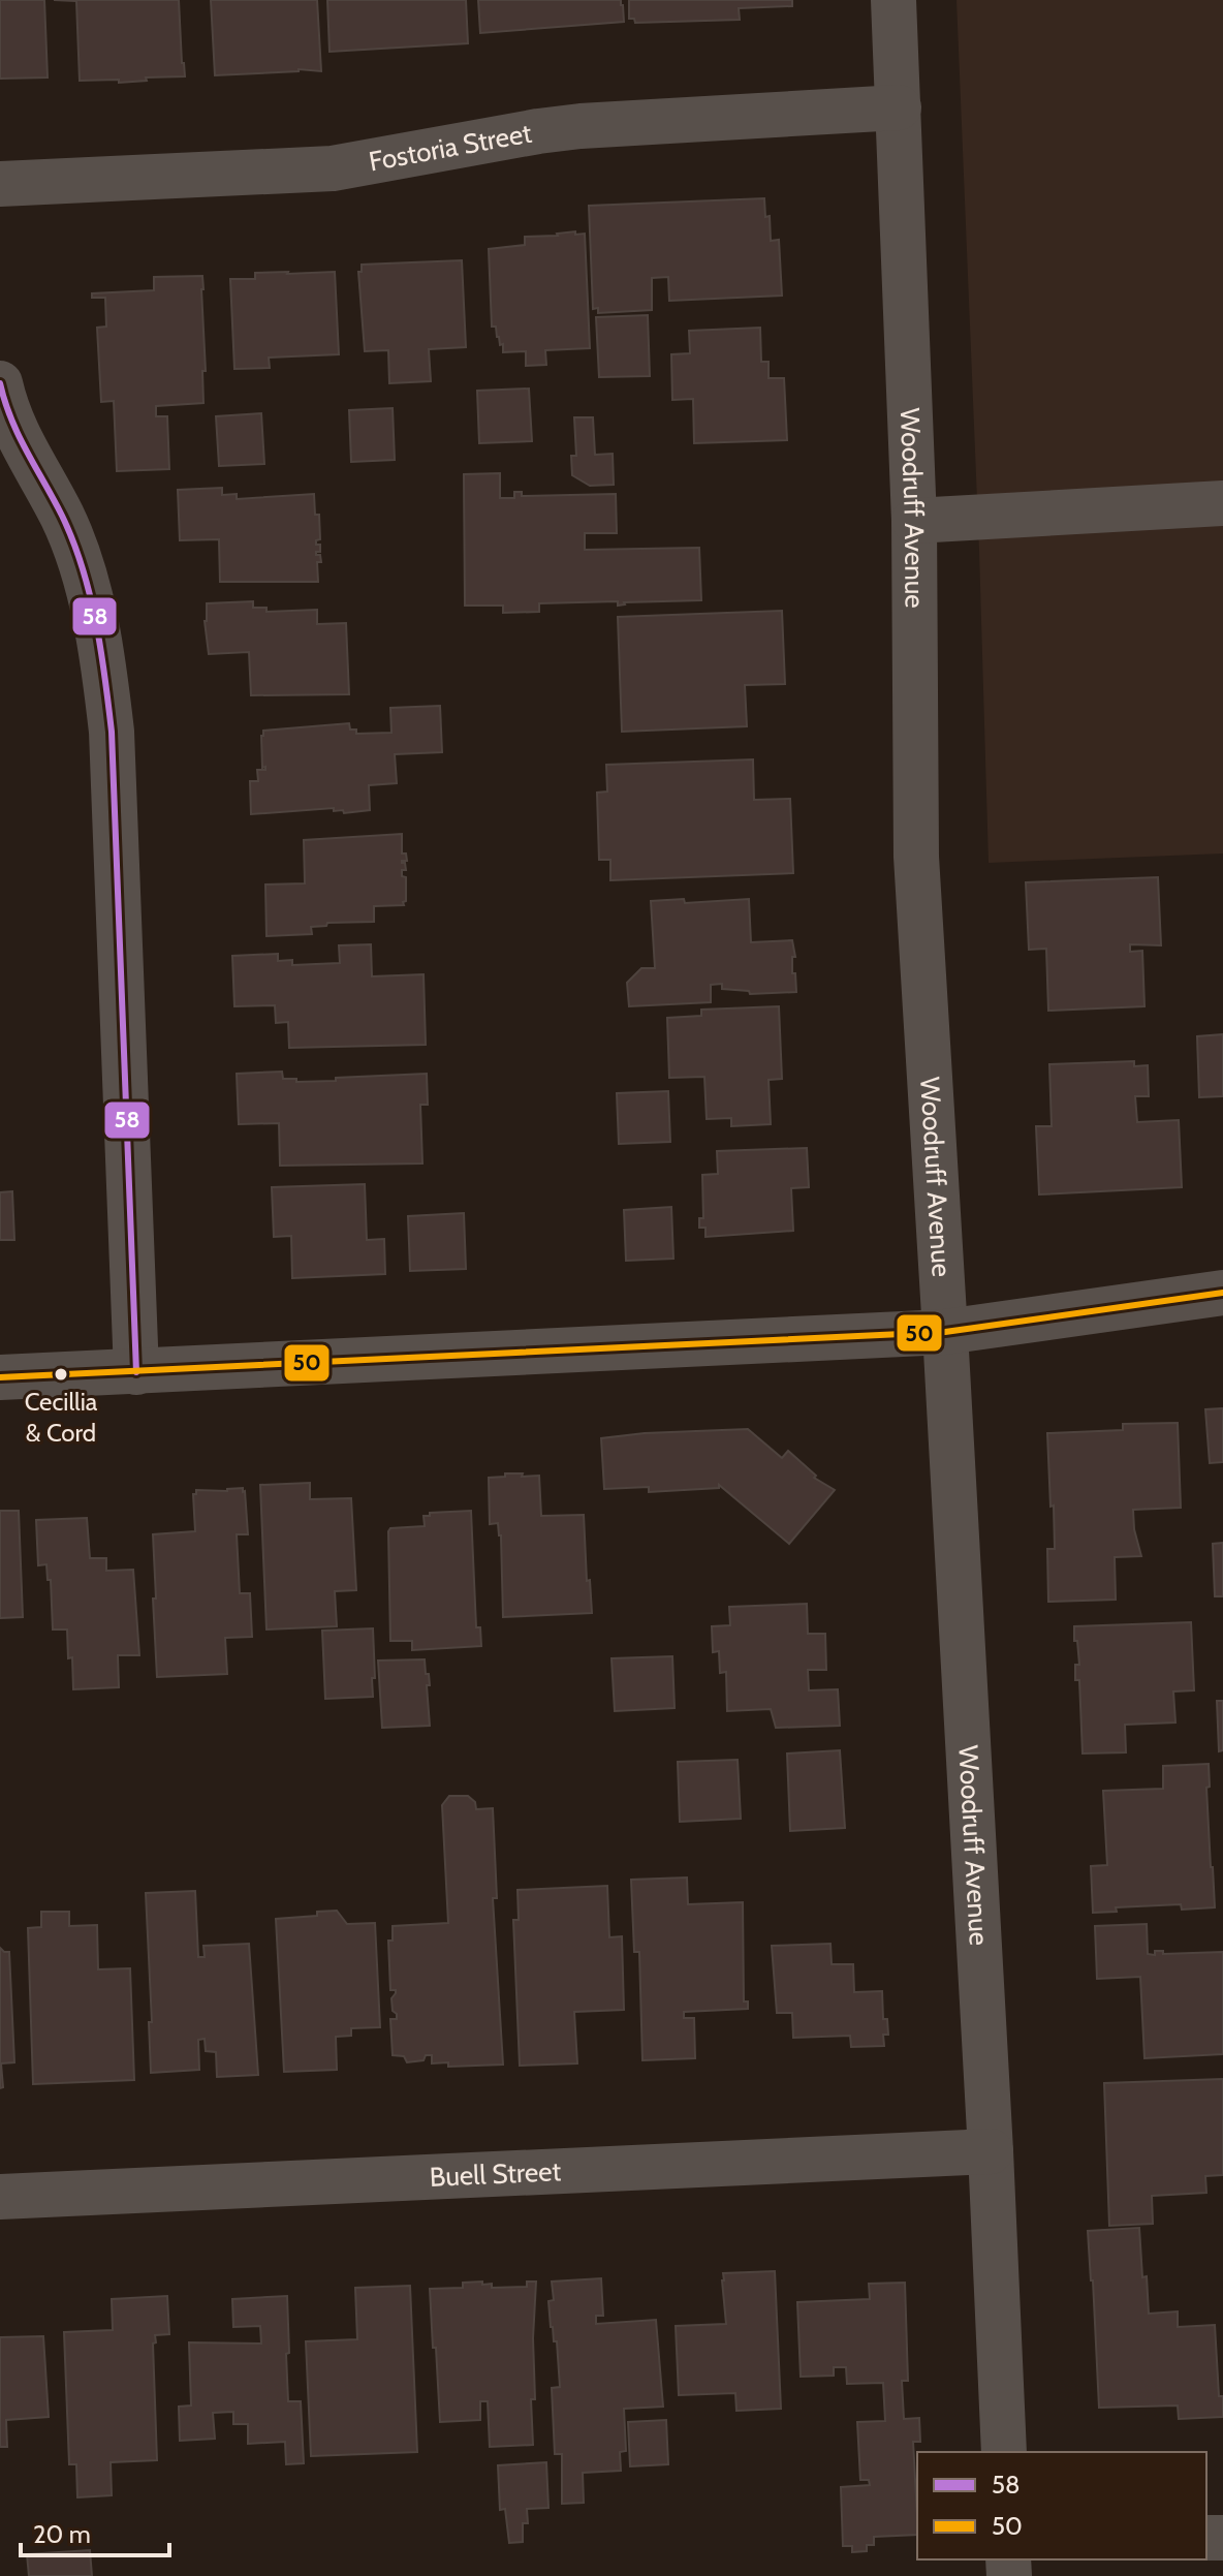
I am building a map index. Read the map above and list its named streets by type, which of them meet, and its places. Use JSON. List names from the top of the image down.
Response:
{
  "streets": {
    "street": ["Fostoria Street", "Woodruff Avenue", "Buell Street"]
  },
  "crossings": [
    ["Fostoria Street", "Woodruff Avenue"],
    ["Woodruff Avenue", "Buell Street"]
  ],
  "places": ["Cecillia & Cord"],
  "lines": ["transit line 58", "transit line 50"],
  "legend": ["58", "50"],
  "scale_bar": "20 m"
}
